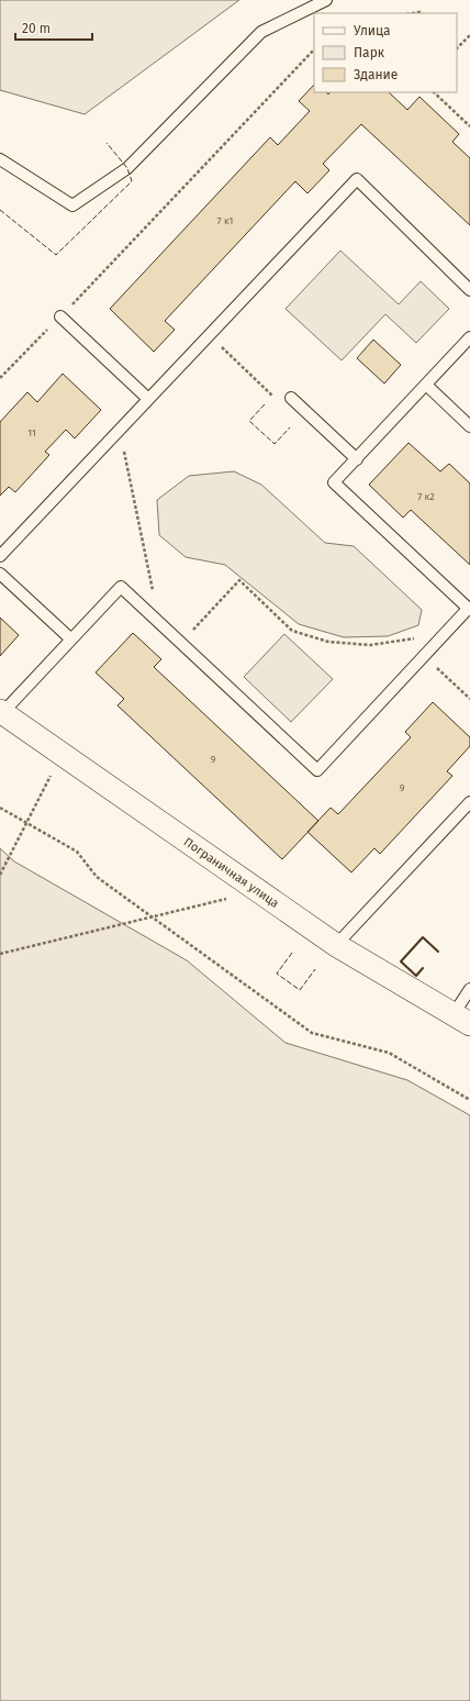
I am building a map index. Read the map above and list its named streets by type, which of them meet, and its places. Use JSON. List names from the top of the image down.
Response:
{
  "streets": {
    "street": ["Пограничная улица"]
  },
  "house_numbers": [
    "7 к1",
    "11",
    "7 к2",
    "9",
    "9"
  ],
  "legend": ["Улица", "Парк", "Здание"],
  "scale_bar": "20 m"
}
